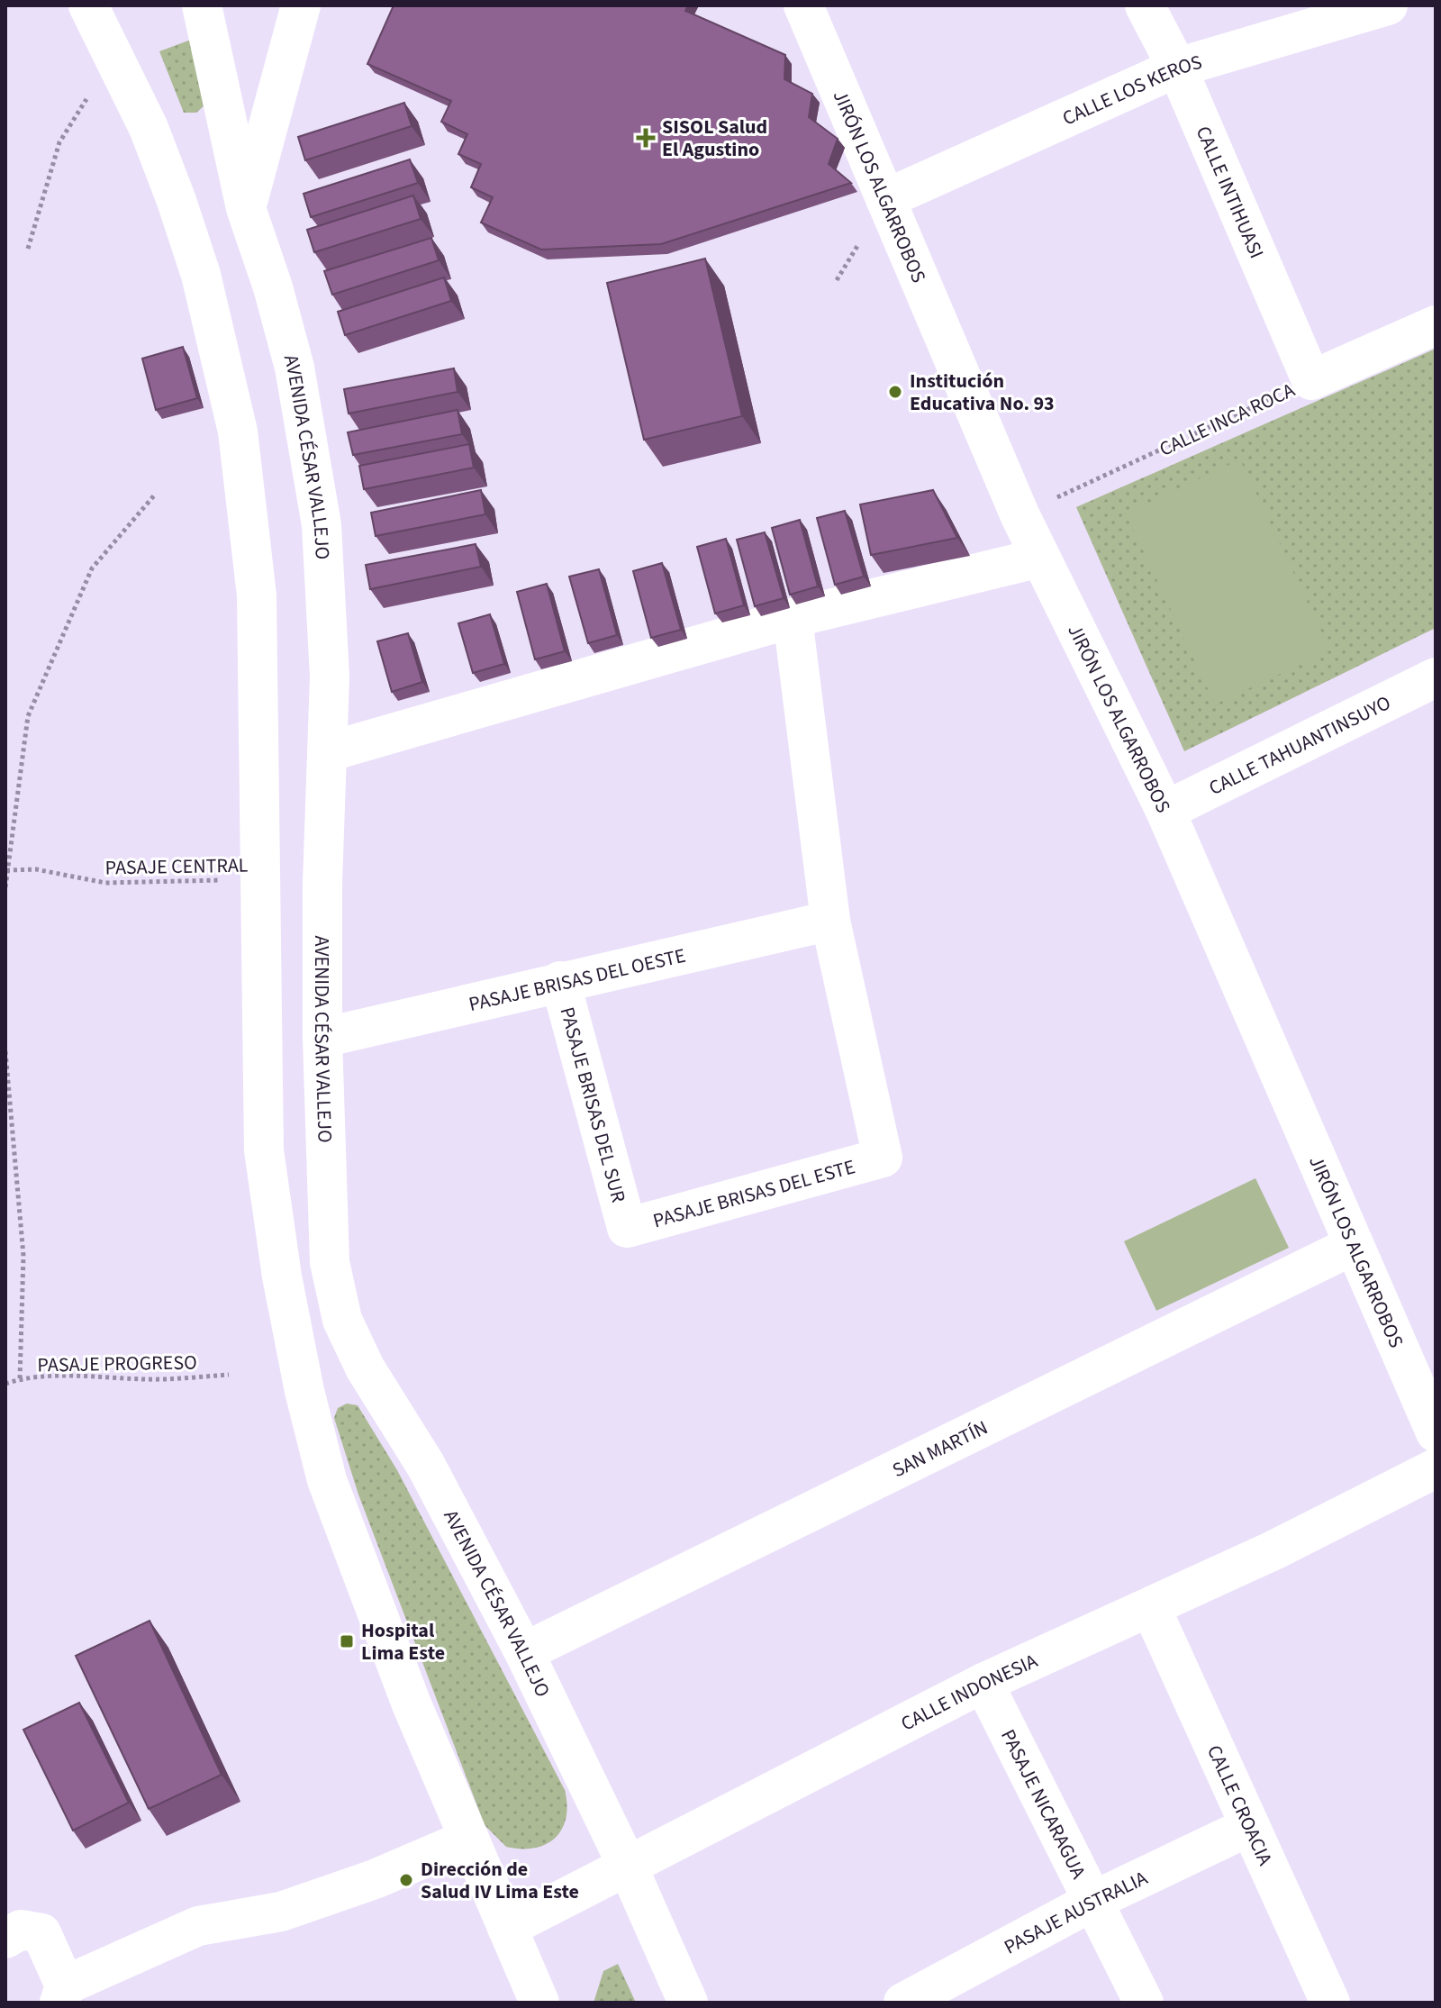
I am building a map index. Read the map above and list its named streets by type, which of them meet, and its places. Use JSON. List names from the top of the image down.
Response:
{
  "streets": {
    "street": [
      "CALLE LOS KEROS",
      "JIRÓN LOS ALGARROBOS",
      "CALLE INTIHUASI",
      "CALLE INCA ROCA",
      "AVENIDA CÉSAR VALLEJO",
      "CALLE TAHUANTINSUYO",
      "PASAJE BRISAS DEL OESTE",
      "PASAJE BRISAS DEL SUR",
      "PASAJE BRISAS DEL ESTE",
      "SAN MARTÍN",
      "CALLE INDONESIA",
      "PASAJE NICARAGUA",
      "CALLE CROACIA",
      "PASAJE AUSTRALIA"
    ],
    "path": ["PASAJE CENTRAL", "PASAJE PROGRESO"]
  },
  "crossings": [
    ["CALLE LOS KEROS", "JIRÓN LOS ALGARROBOS"],
    ["CALLE LOS KEROS", "CALLE INTIHUASI"],
    ["JIRÓN LOS ALGARROBOS", "CALLE INCA ROCA"],
    ["JIRÓN LOS ALGARROBOS", "CALLE TAHUANTINSUYO"],
    ["JIRÓN LOS ALGARROBOS", "SAN MARTÍN"],
    ["CALLE INTIHUASI", "CALLE INCA ROCA"],
    ["AVENIDA CÉSAR VALLEJO", "PASAJE BRISAS DEL OESTE"],
    ["AVENIDA CÉSAR VALLEJO", "SAN MARTÍN"],
    ["AVENIDA CÉSAR VALLEJO", "CALLE INDONESIA"],
    ["PASAJE BRISAS DEL OESTE", "PASAJE BRISAS DEL SUR"],
    ["PASAJE BRISAS DEL OESTE", "PASAJE BRISAS DEL ESTE"],
    ["PASAJE BRISAS DEL SUR", "PASAJE BRISAS DEL ESTE"],
    ["CALLE INDONESIA", "PASAJE NICARAGUA"],
    ["CALLE INDONESIA", "CALLE CROACIA"],
    ["PASAJE NICARAGUA", "PASAJE AUSTRALIA"],
    ["CALLE CROACIA", "PASAJE AUSTRALIA"]
  ],
  "places": {
    "health": ["SISOL Salud El Agustino"],
    "other": ["Institución Educativa No. 93", "Dirección de Salud IV Lima Este"],
    "transit": ["Hospital Lima Este"]
  }
}
